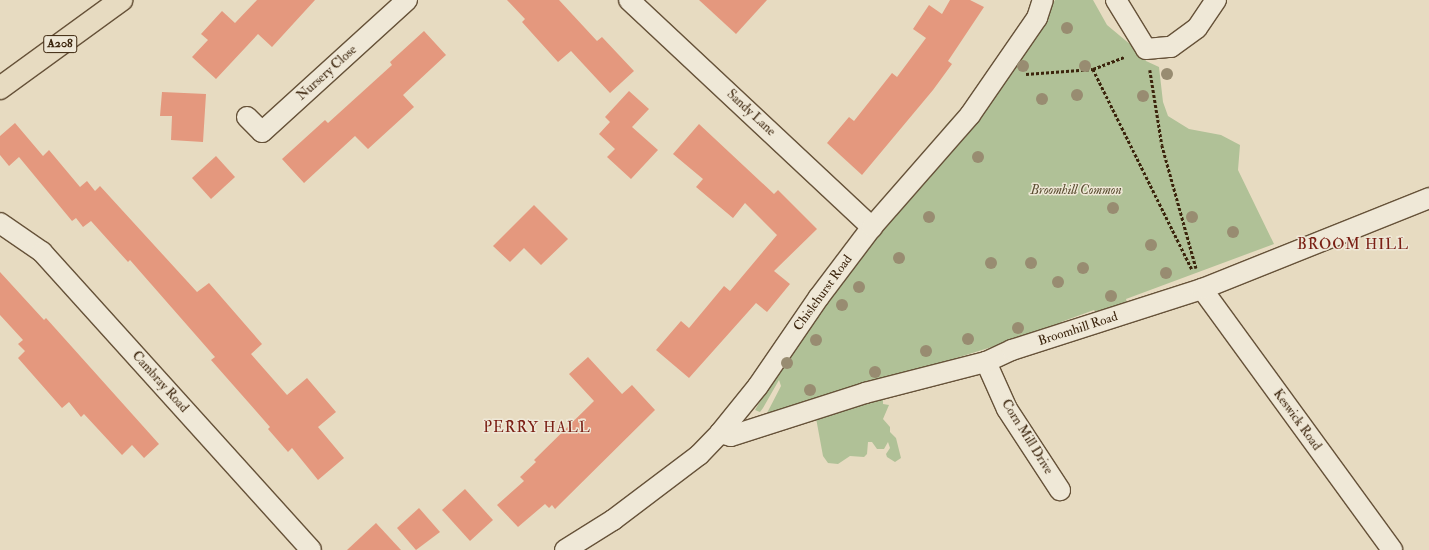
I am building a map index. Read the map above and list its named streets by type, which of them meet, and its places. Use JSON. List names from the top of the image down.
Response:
{
  "streets": {
    "main road": ["A208"],
    "street": [
      "Nursery Close",
      "Sandy Lane",
      "Chislehurst Road",
      "Broomhill Road",
      "Cambray Road",
      "Keswick Road",
      "Corn Mill Drive"
    ]
  },
  "crossings": [
    ["Sandy Lane", "Chislehurst Road"],
    ["Chislehurst Road", "Broomhill Road"],
    ["Broomhill Road", "Keswick Road"],
    ["Broomhill Road", "Corn Mill Drive"]
  ],
  "districts": ["BROOM HILL", "PERRY HALL"],
  "parks": ["Broomhill Common"]
}
